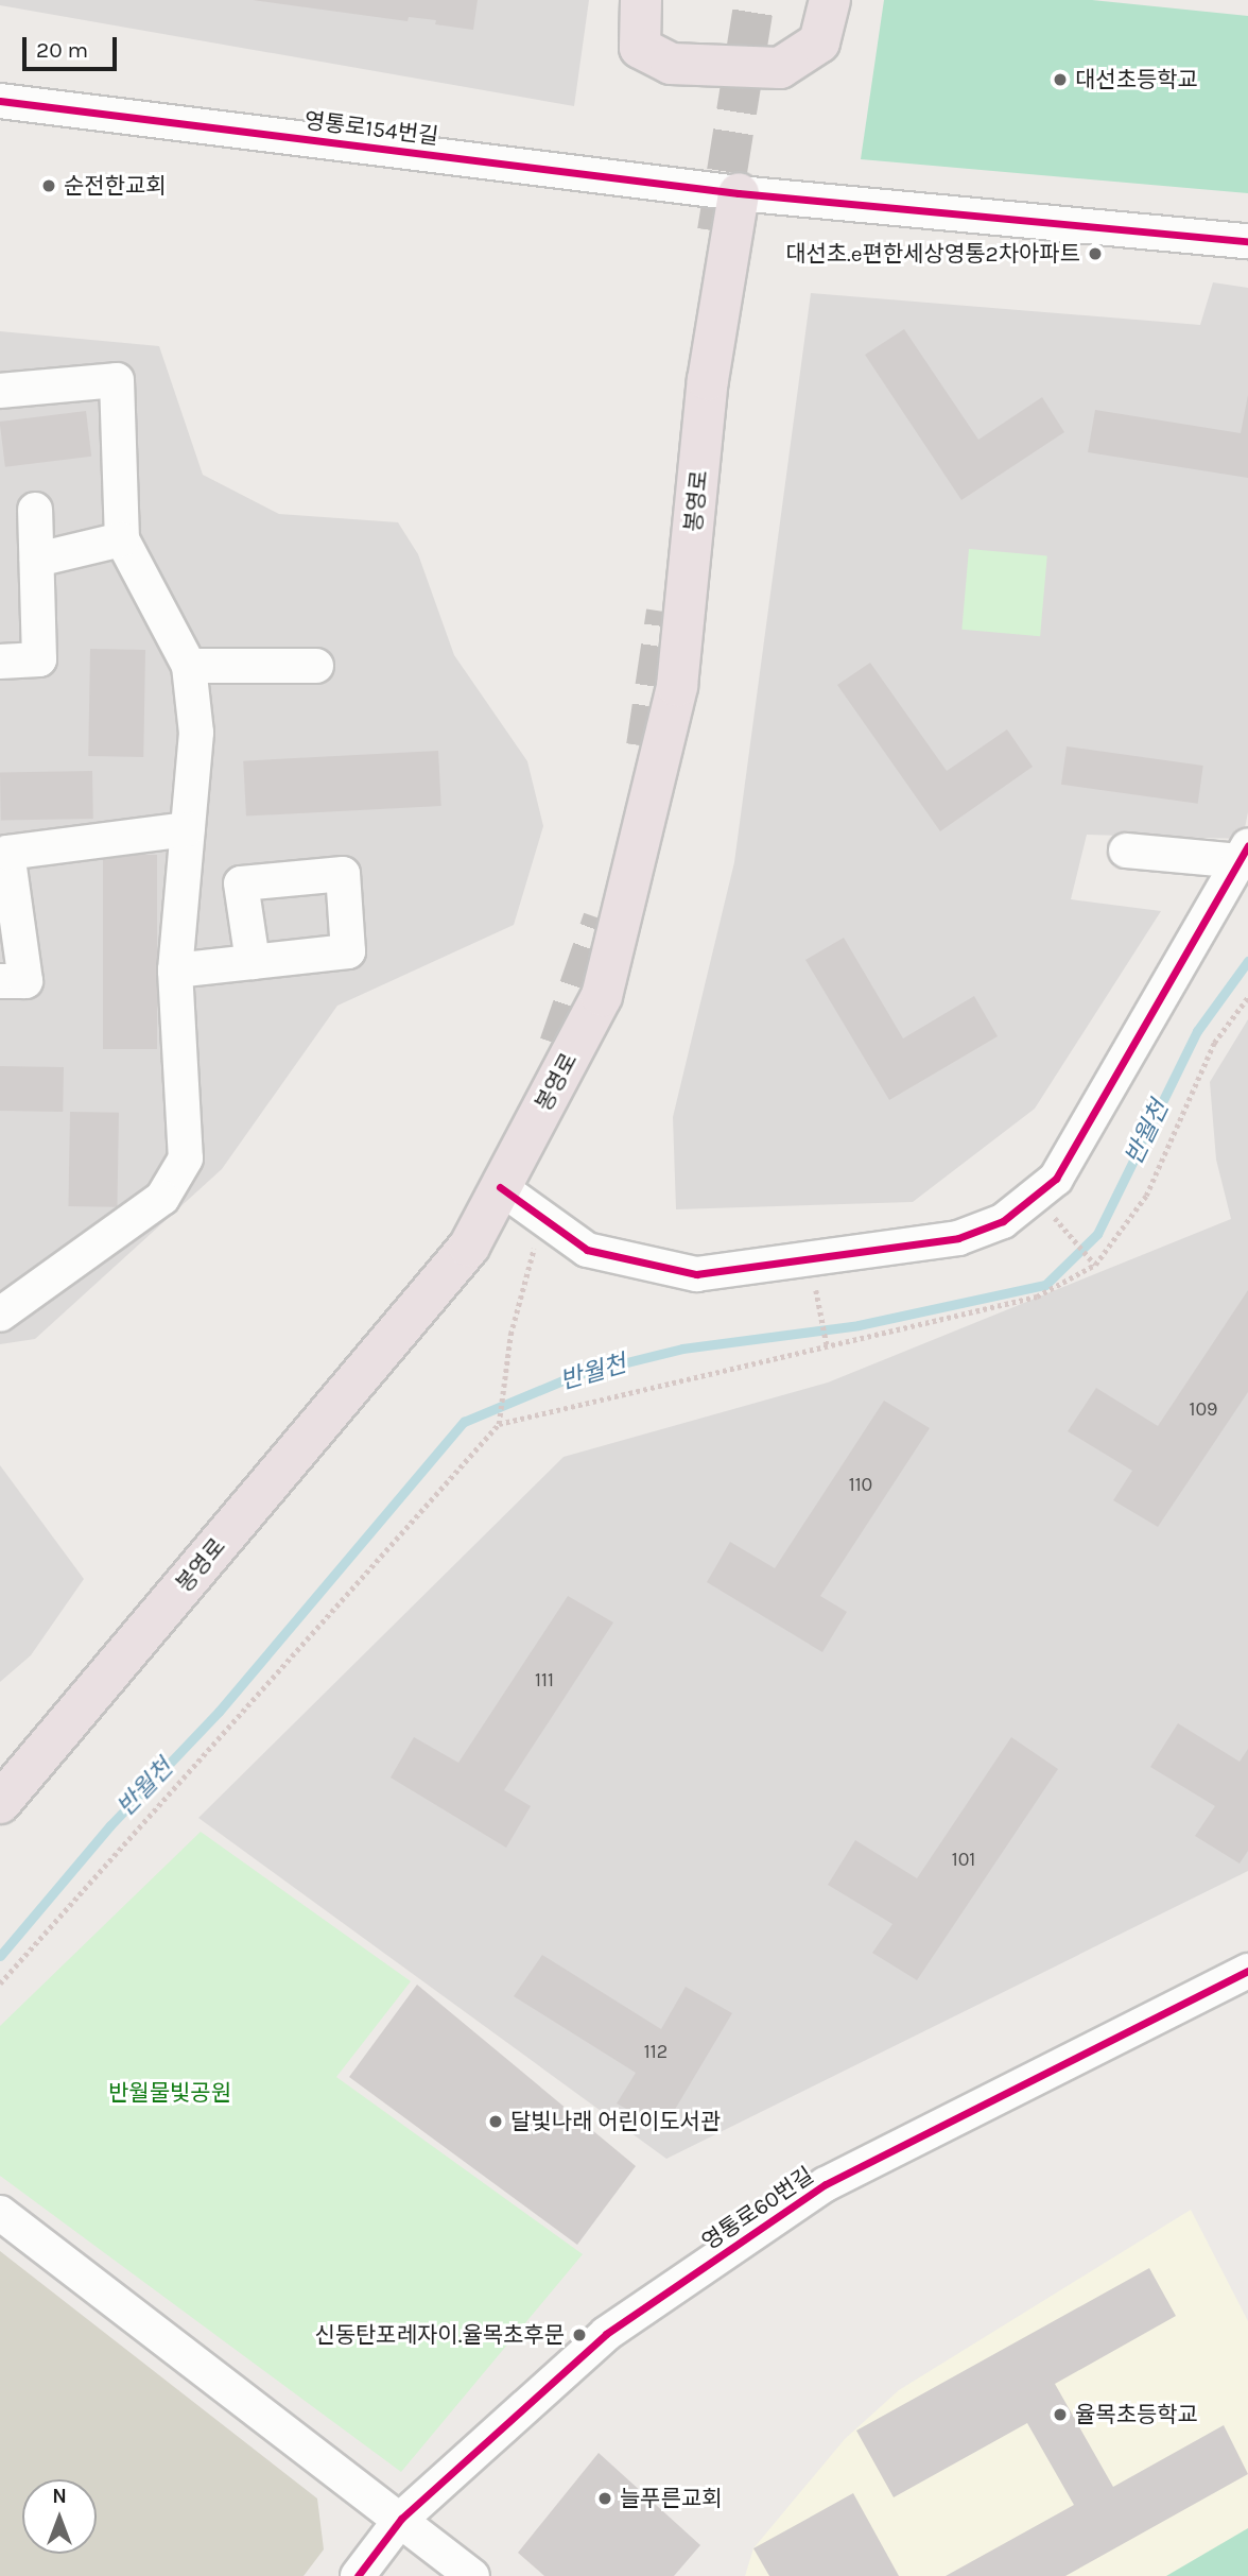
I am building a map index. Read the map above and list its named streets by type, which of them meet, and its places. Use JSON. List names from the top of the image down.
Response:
{
  "streets": {
    "highway": ["봉영로"],
    "street": ["영통로154번길", "영통로60번길"]
  },
  "crossings": [
    ["영통로154번길", "봉영로"]
  ],
  "water": ["반월천"],
  "parks": ["반월물빛공원"],
  "places": [
    "대선초등학교",
    "순전한교회",
    "대선초.e편한세상영통2차아파트",
    "달빛나래 어린이도서관",
    "신동탄포레자이.율목초후문",
    "율목초등학교",
    "늘푸른교회"
  ],
  "house_numbers": [
    "109",
    "110",
    "111",
    "101",
    "112"
  ],
  "scale_bar": "20 m",
  "north": "top"
}
